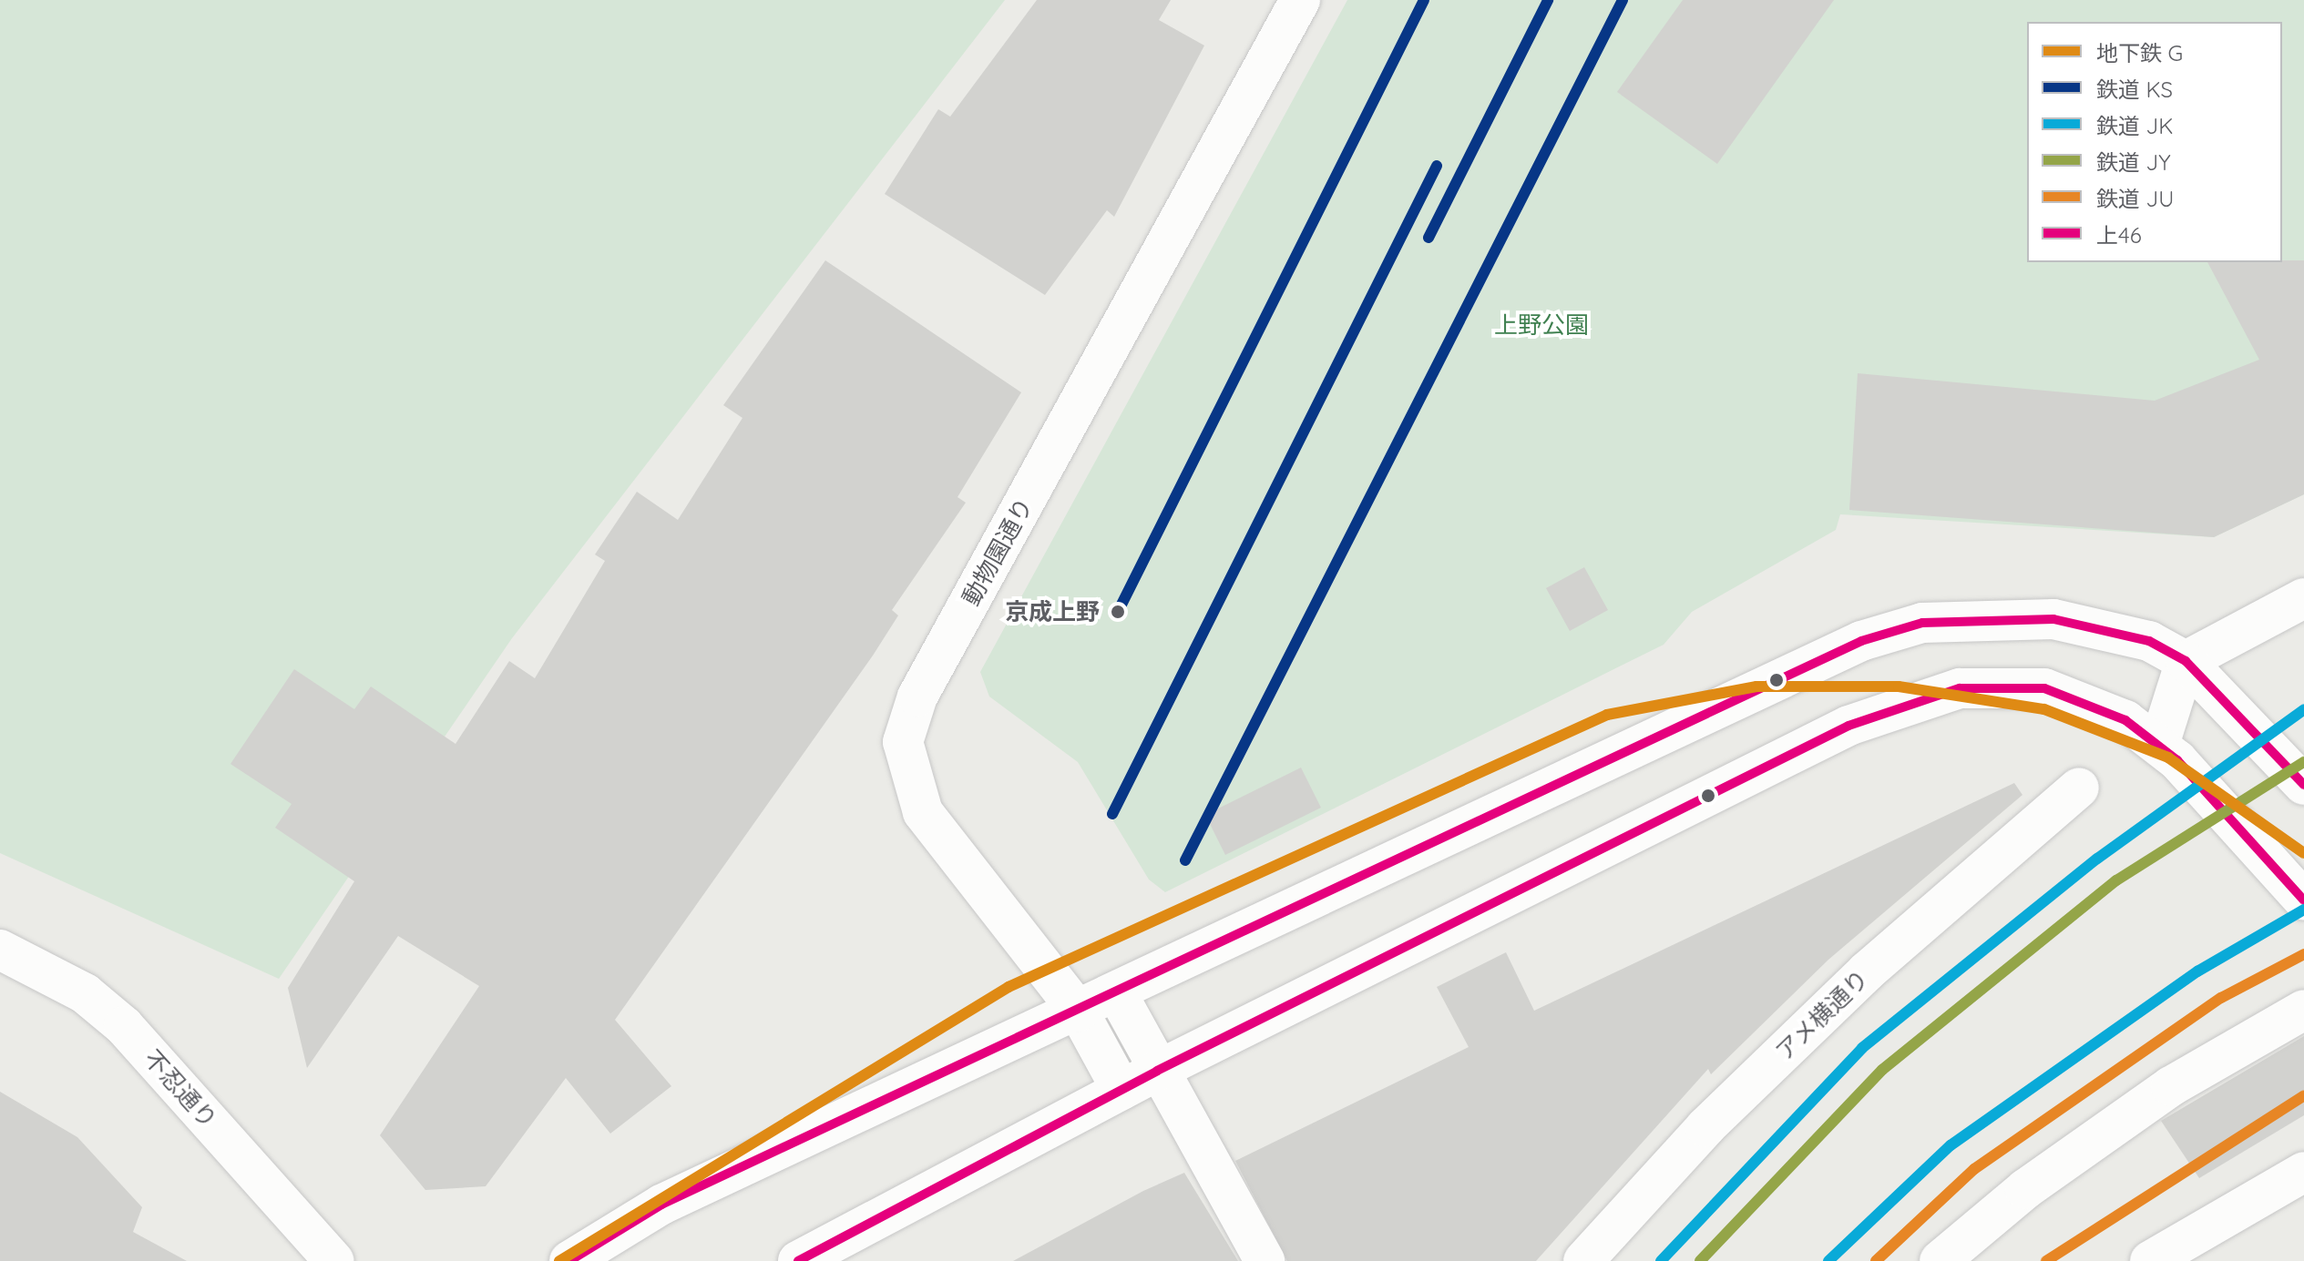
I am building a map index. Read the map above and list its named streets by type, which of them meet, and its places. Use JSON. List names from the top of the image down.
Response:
{
  "streets": {
    "main road": ["動物園通り", "アメ横通り", "不忍通り"]
  },
  "parks": ["上野公園"],
  "places": ["京成上野"],
  "lines": [
    "rail line KS",
    "transit line 上46",
    "metro line G",
    "rail line JK",
    "rail line JY",
    "rail line JU"
  ],
  "legend": [
    "地下鉄 G",
    "鉄道 KS",
    "鉄道 JK",
    "鉄道 JY",
    "鉄道 JU",
    "上46"
  ]
}
